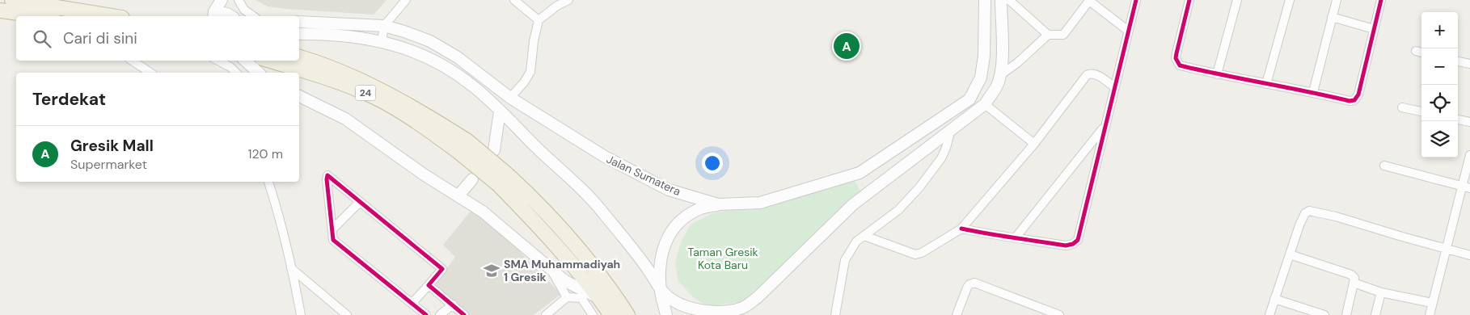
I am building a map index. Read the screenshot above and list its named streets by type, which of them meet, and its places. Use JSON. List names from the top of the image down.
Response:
{
  "streets": {
    "highway": ["24"],
    "main road": ["Jalan Sumatera"]
  },
  "parks": ["Taman Gresik Kota Baru"],
  "places": {
    "school or university": ["SMA Muhammadiyah 1 Gresik"]
  },
  "page": {
    "map_buttons": ["+", "−"],
    "search": "Cari di sini",
    "pins": "A",
    "heading": "Terdekat",
    "list": [
      {
        "mark": "A",
        "name": "Gresik Mall",
        "note": "Supermarket",
        "value": "120 m"
      }
    ]
  }
}
